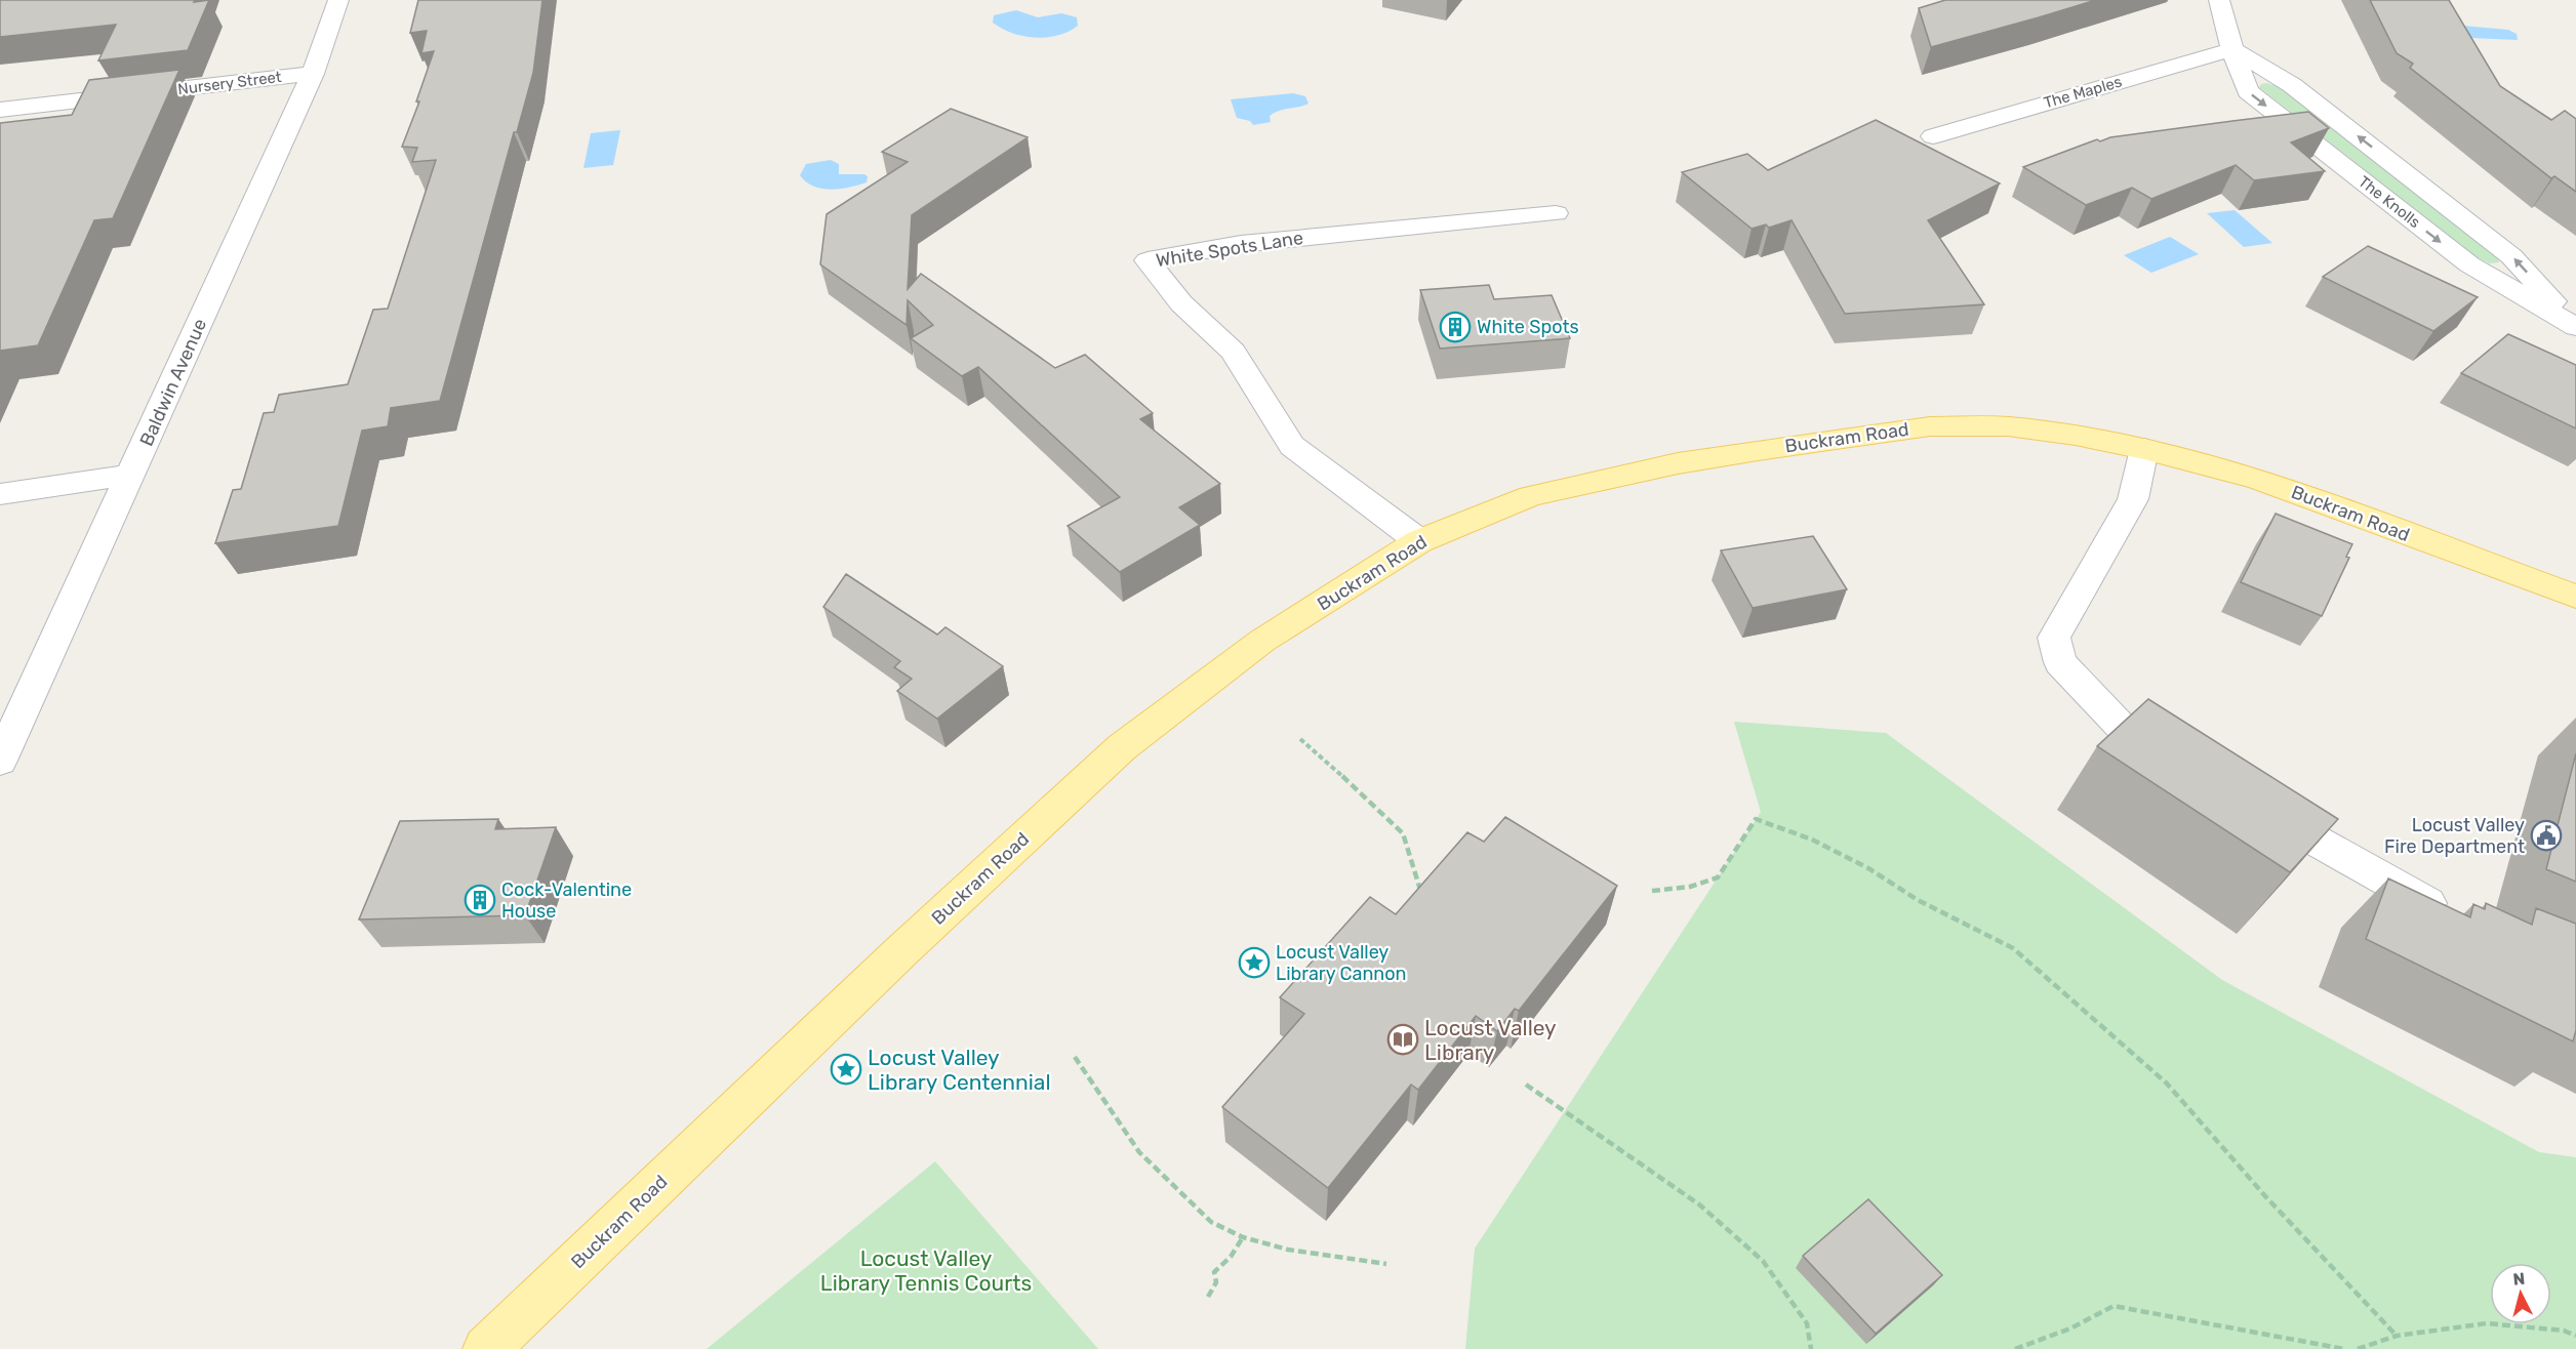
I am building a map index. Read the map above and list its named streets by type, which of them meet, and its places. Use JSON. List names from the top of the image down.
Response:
{
  "streets": {
    "main road": ["Buckram Road"],
    "street": [
      "Nursery Street",
      "The Maples",
      "The Knolls",
      "White Spots Lane",
      "Baldwin Avenue"
    ]
  },
  "crossings": [
    ["Nursery Street", "Baldwin Avenue"],
    ["The Maples", "The Knolls"],
    ["White Spots Lane", "Buckram Road"]
  ],
  "parks": ["Locust Valley Library Tennis Courts"],
  "places": {
    "building": ["White Spots", "Cock-Valentine House"],
    "public building": ["Locust Valley Fire Department"],
    "place": ["Locust Valley Library Cannon", "Locust Valley Library Centennial"],
    "library": ["Locust Valley Library"]
  },
  "north": "top"
}
